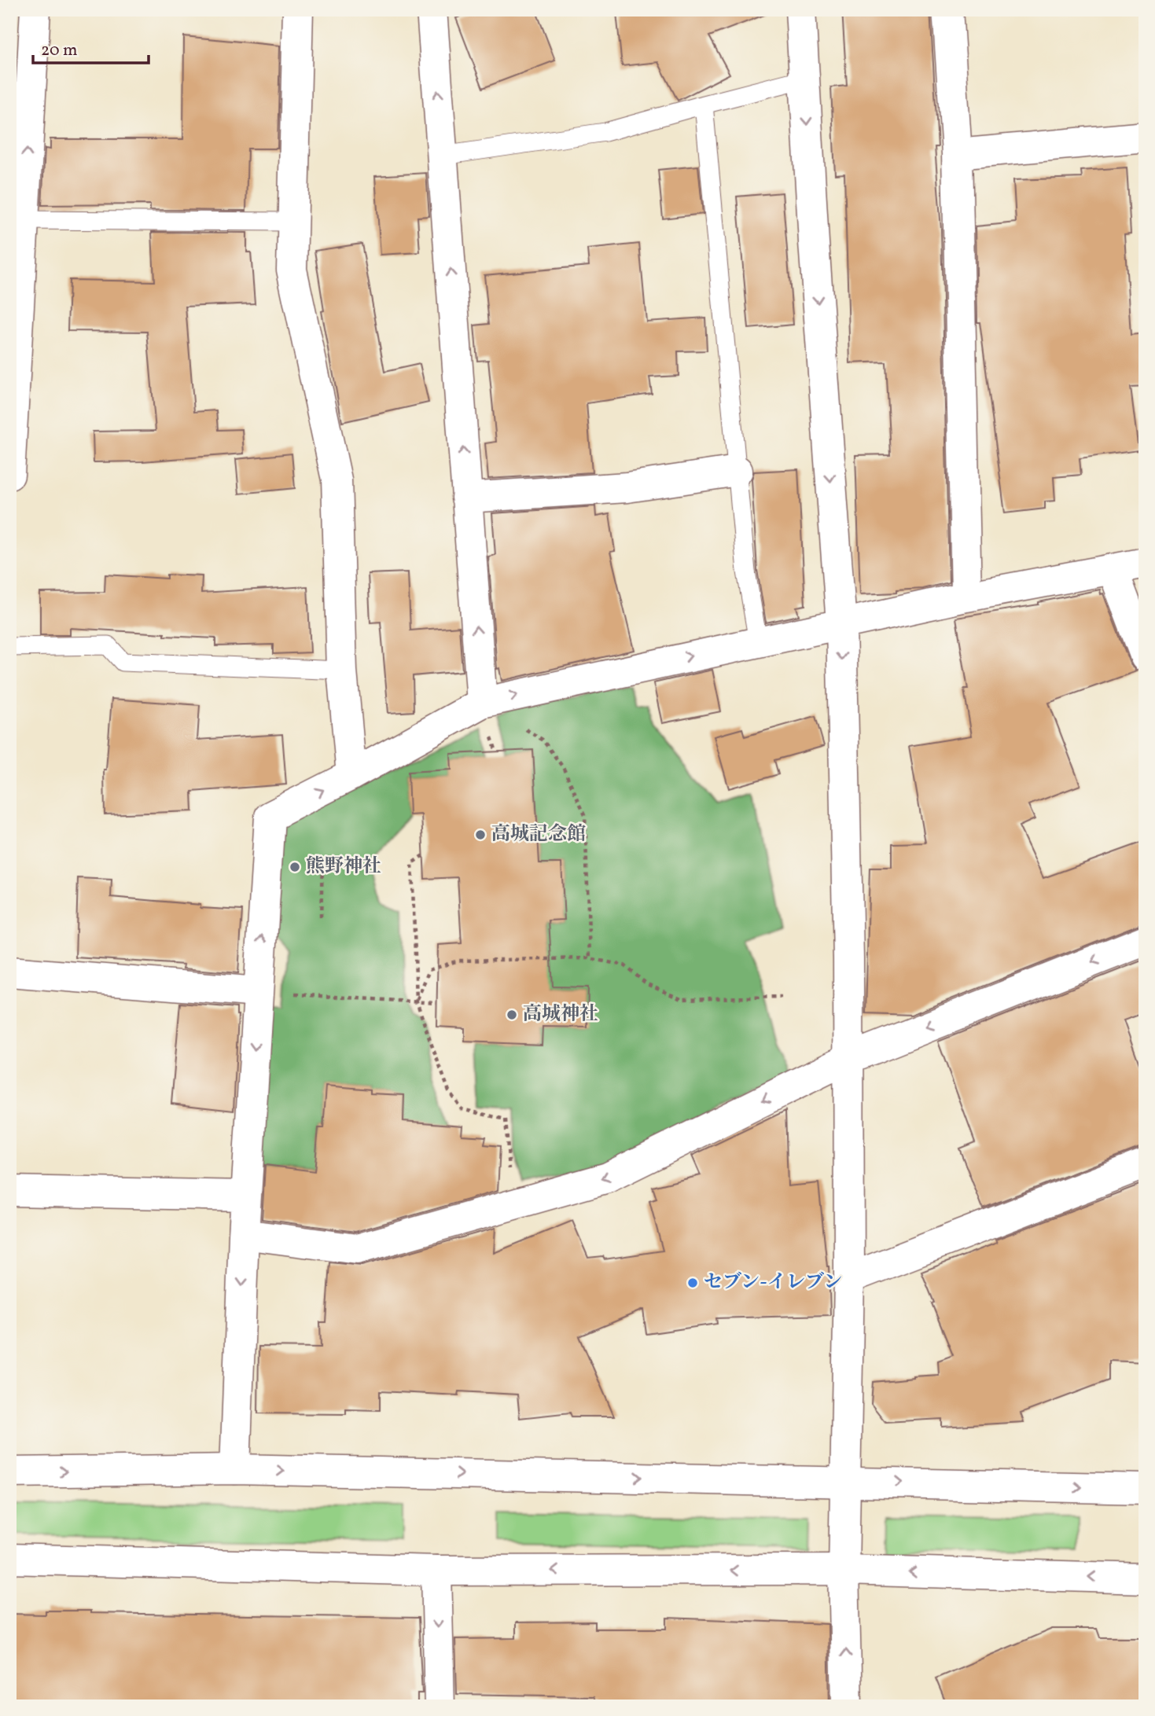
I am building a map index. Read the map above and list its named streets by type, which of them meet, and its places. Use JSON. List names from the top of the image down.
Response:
{
  "places": [
    "高城記念館",
    "熊野神社",
    "高城神社",
    "セブン-イレブン"
  ],
  "scale_bar": "20 m"
}
